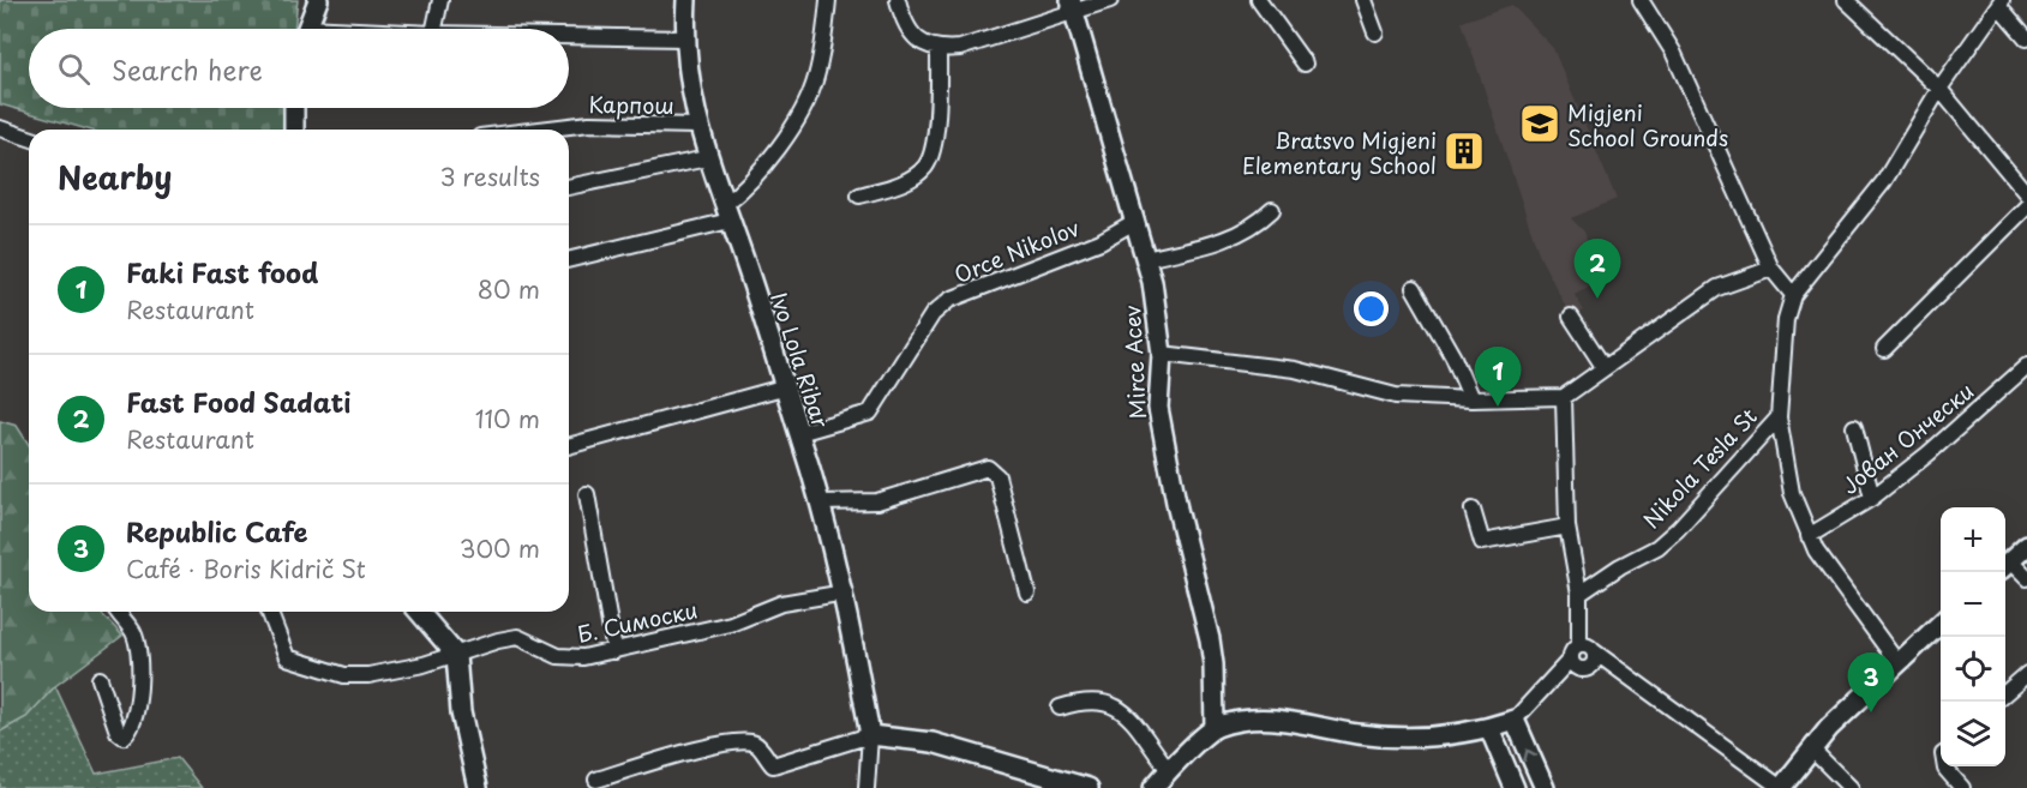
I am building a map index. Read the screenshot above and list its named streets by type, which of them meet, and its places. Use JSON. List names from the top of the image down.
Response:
{
  "streets": {
    "street": [
      "Карпош",
      "Orce Nikolov",
      "Ivo Lola Ribar",
      "Mirce Acev",
      "Јован Ончески",
      "Nikola Tesla St",
      "Б. Симоски"
    ]
  },
  "crossings": [
    ["Карпош", "Ivo Lola Ribar"],
    ["Orce Nikolov", "Ivo Lola Ribar"],
    ["Orce Nikolov", "Mirce Acev"],
    ["Ivo Lola Ribar", "Б. Симоски"]
  ],
  "places": {
    "school or university": ["Migjeni School Grounds"],
    "building": ["Bratsvo Migjeni Elementary School"]
  },
  "page": {
    "search": "Search here",
    "heading": ["Nearby", "3 results"],
    "list": [
      {
        "mark": "1",
        "name": "Faki Fast food",
        "note": "Restaurant",
        "value": "80 m"
      },
      {
        "mark": "2",
        "name": "Fast Food Sadati",
        "note": "Restaurant",
        "value": "110 m"
      },
      {
        "mark": "3",
        "name": "Republic Cafe",
        "note": "Café · Boris Kidrič St",
        "value": "300 m"
      }
    ],
    "pins": ["2", "1", "3"],
    "map_buttons": ["+", "−"]
  }
}
